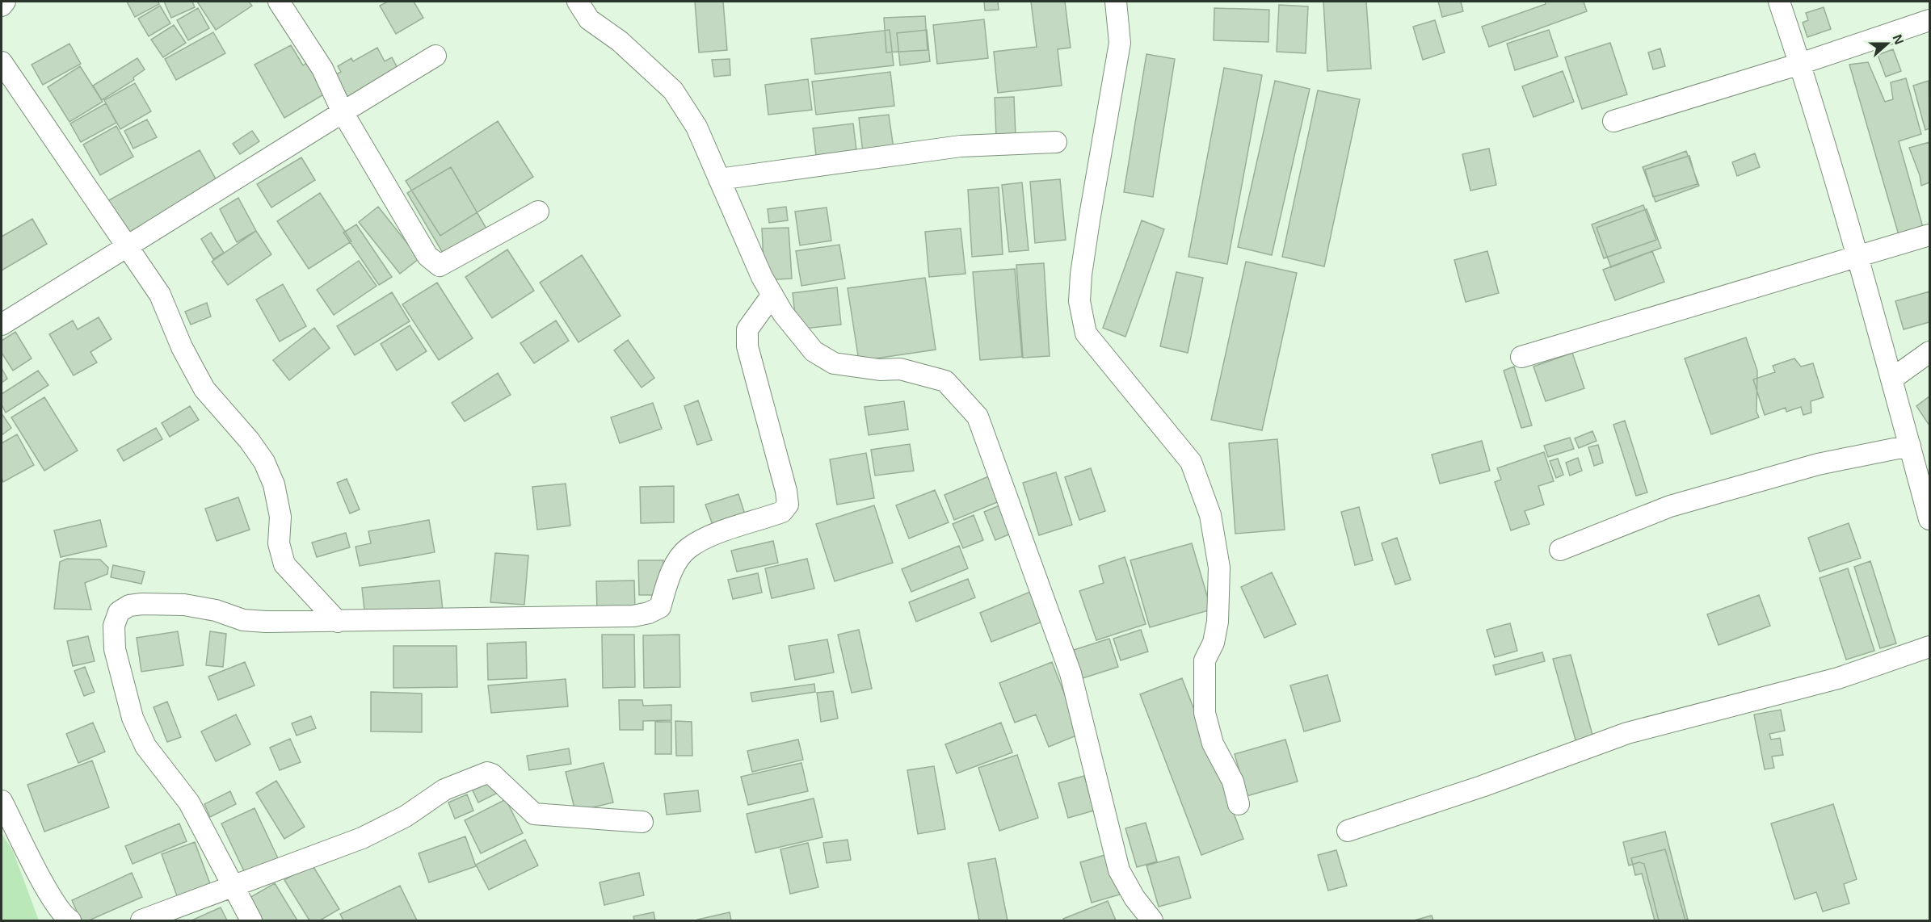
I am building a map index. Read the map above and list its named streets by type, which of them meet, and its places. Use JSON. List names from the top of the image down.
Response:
{
  "north": "right"
}
